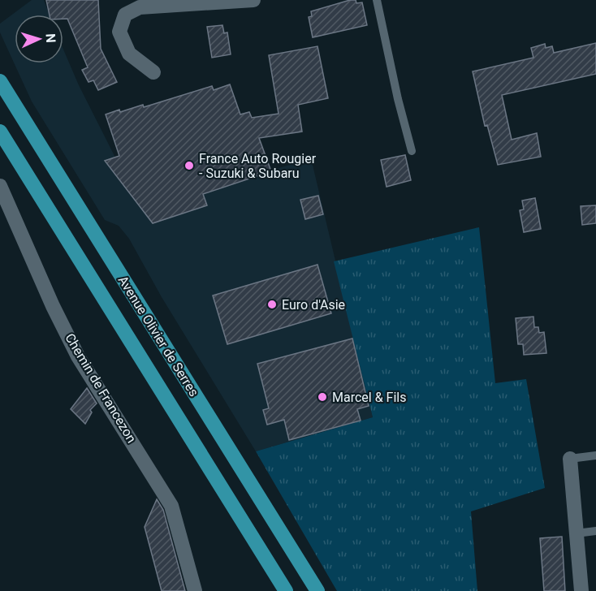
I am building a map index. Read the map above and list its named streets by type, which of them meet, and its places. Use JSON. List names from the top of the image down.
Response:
{
  "streets": {
    "main road": ["Avenue Olivier de Serres"],
    "street": ["Chemin de Francezon"]
  },
  "places": ["France Auto Rougier - Suzuki & Subaru", "Euro d'Asie", "Marcel & Fils"],
  "north": "right"
}
